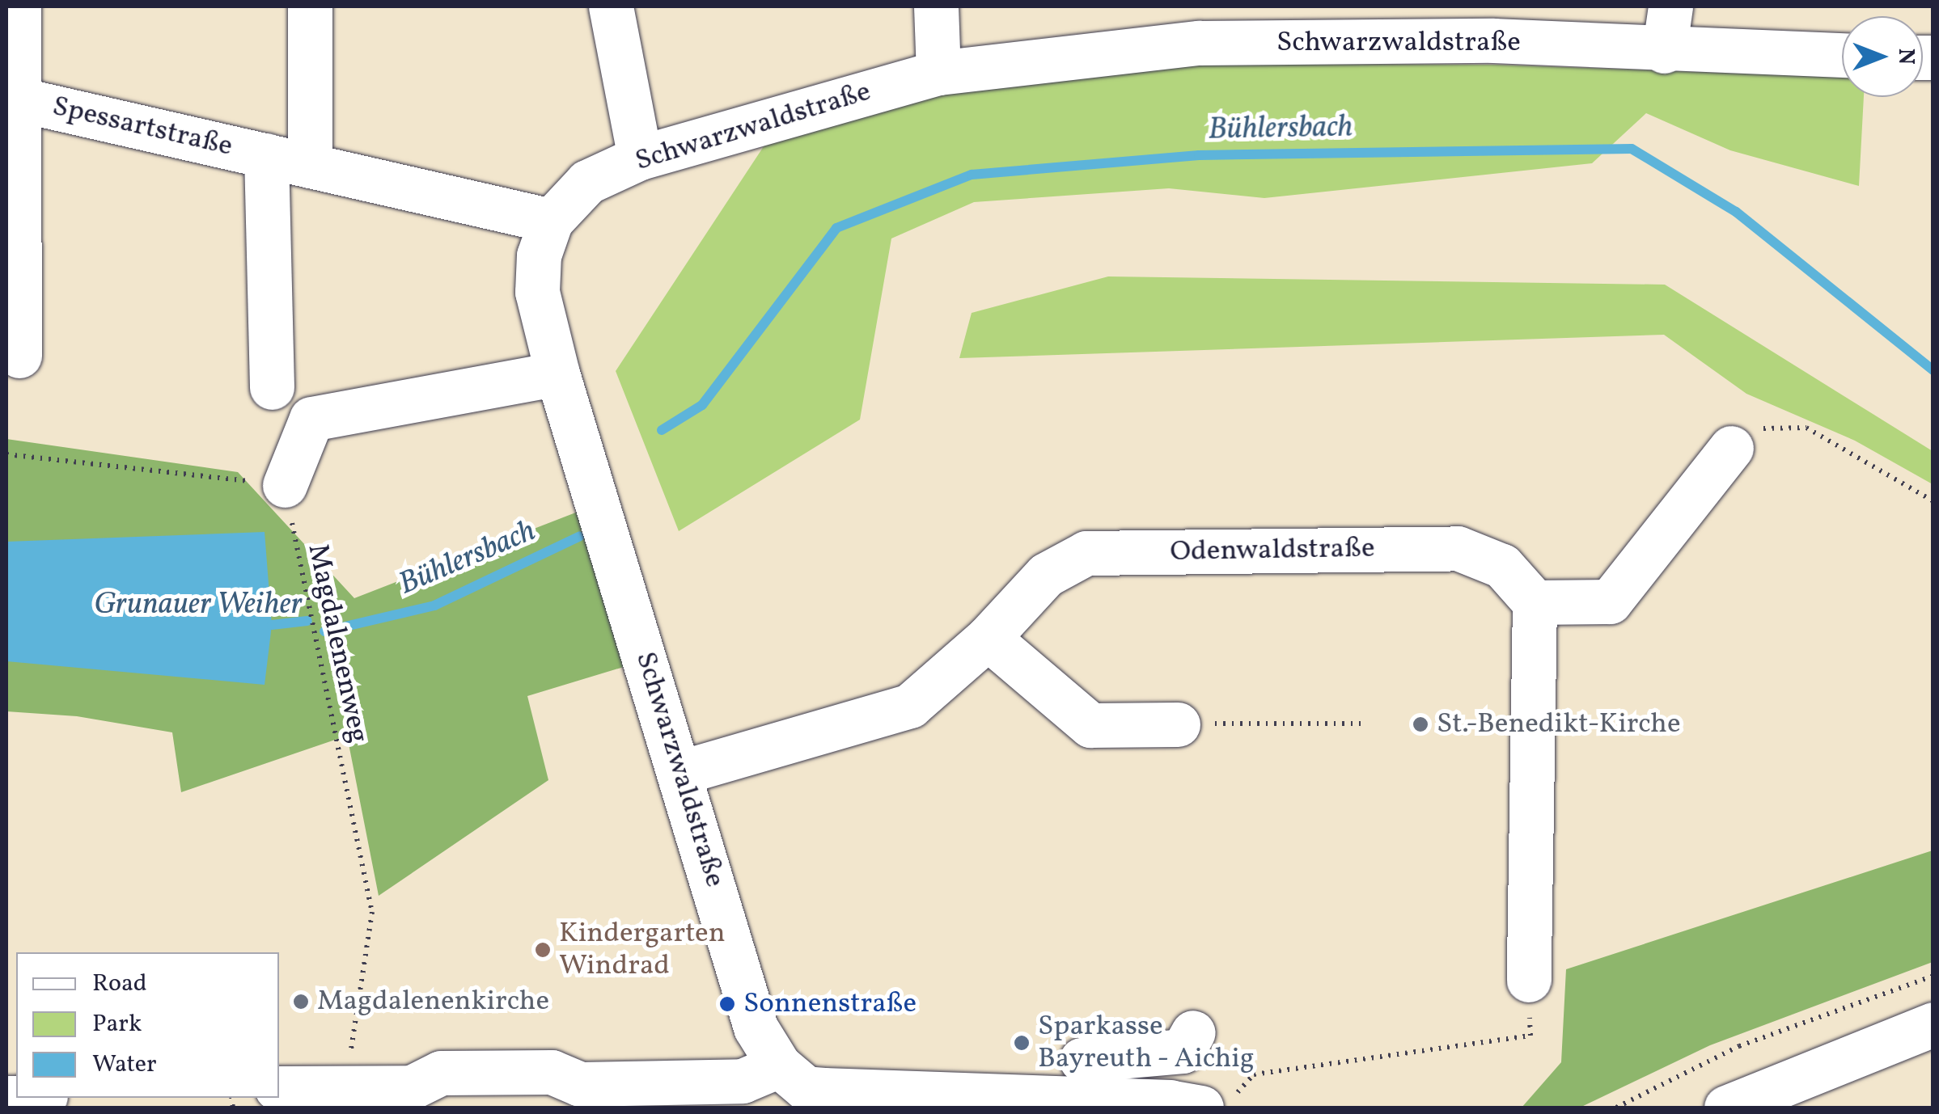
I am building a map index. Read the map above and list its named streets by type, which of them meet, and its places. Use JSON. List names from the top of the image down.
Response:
{
  "streets": {
    "street": ["Schwarzwaldstraße", "Spessartstraße", "Odenwaldstraße"],
    "path": ["Magdalenenweg"]
  },
  "crossings": [
    ["Schwarzwaldstraße", "Spessartstraße"],
    ["Schwarzwaldstraße", "Odenwaldstraße"]
  ],
  "water": ["Bühlersbach", "Grunauer Weiher"],
  "places": [
    "St.-Benedikt-Kirche",
    "Kindergarten Windrad",
    "Magdalenenkirche",
    "Sonnenstraße",
    "Sparkasse Bayreuth - Aichig"
  ],
  "legend": ["Road", "Park", "Water"],
  "north": "right"
}
